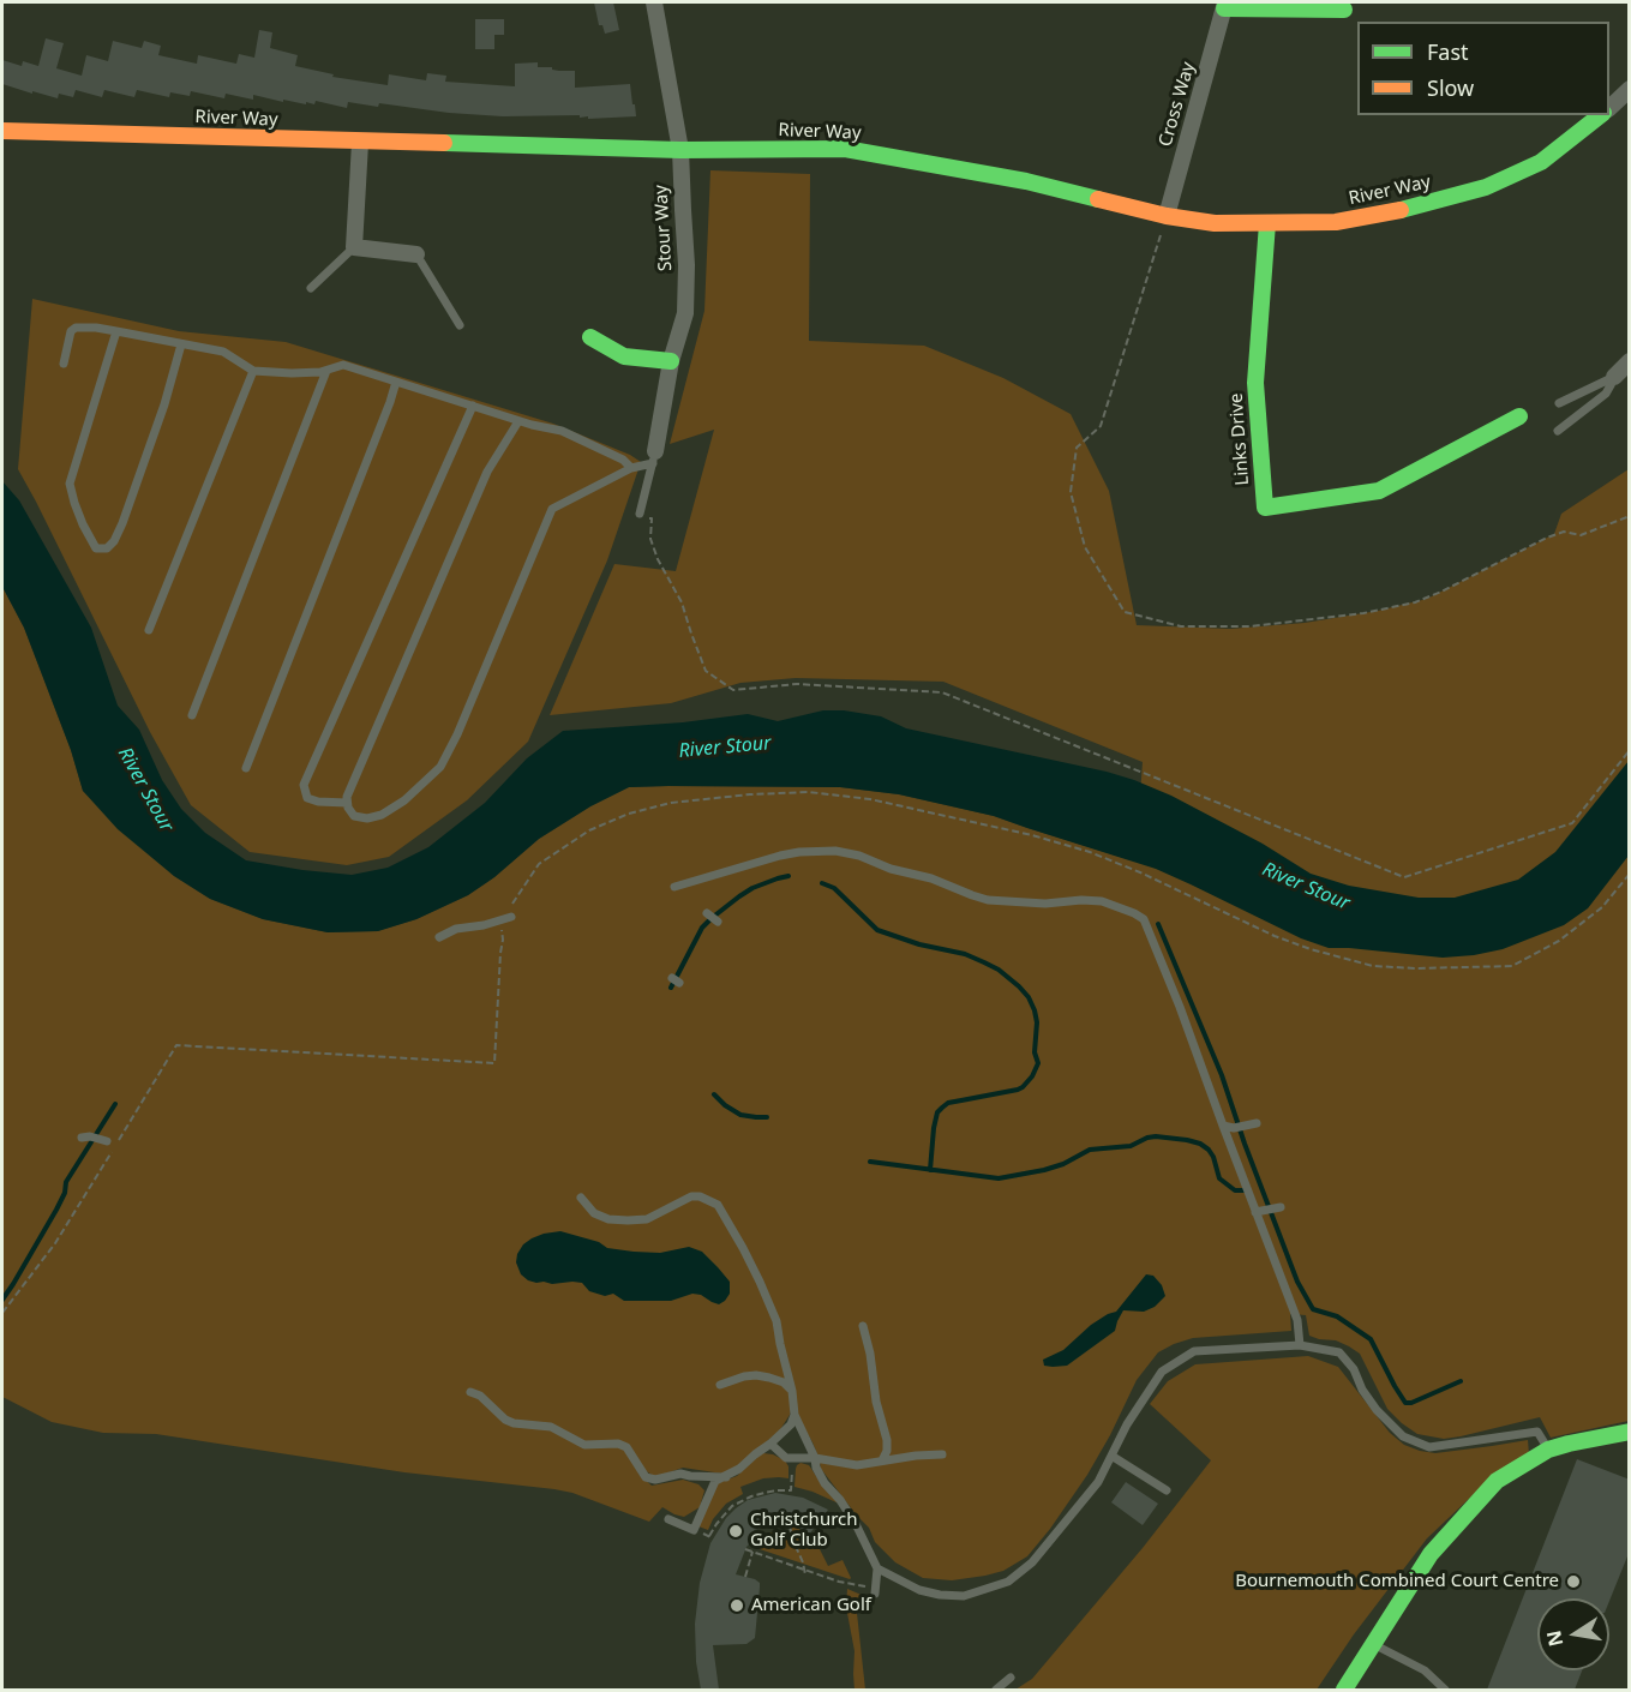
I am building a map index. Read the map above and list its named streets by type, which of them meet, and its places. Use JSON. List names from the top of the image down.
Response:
{
  "streets": {
    "street": [
      "Cross Way",
      "River Way",
      "Stour Way",
      "Links Drive"
    ]
  },
  "crossings": [
    ["Cross Way", "River Way"],
    ["River Way", "Stour Way"],
    ["River Way", "Links Drive"]
  ],
  "water": ["River Stour"],
  "places": ["Christchurch Golf Club", "Bournemouth Combined Court Centre", "American Golf"],
  "legend": ["Fast", "Slow"],
  "north": "left"
}
